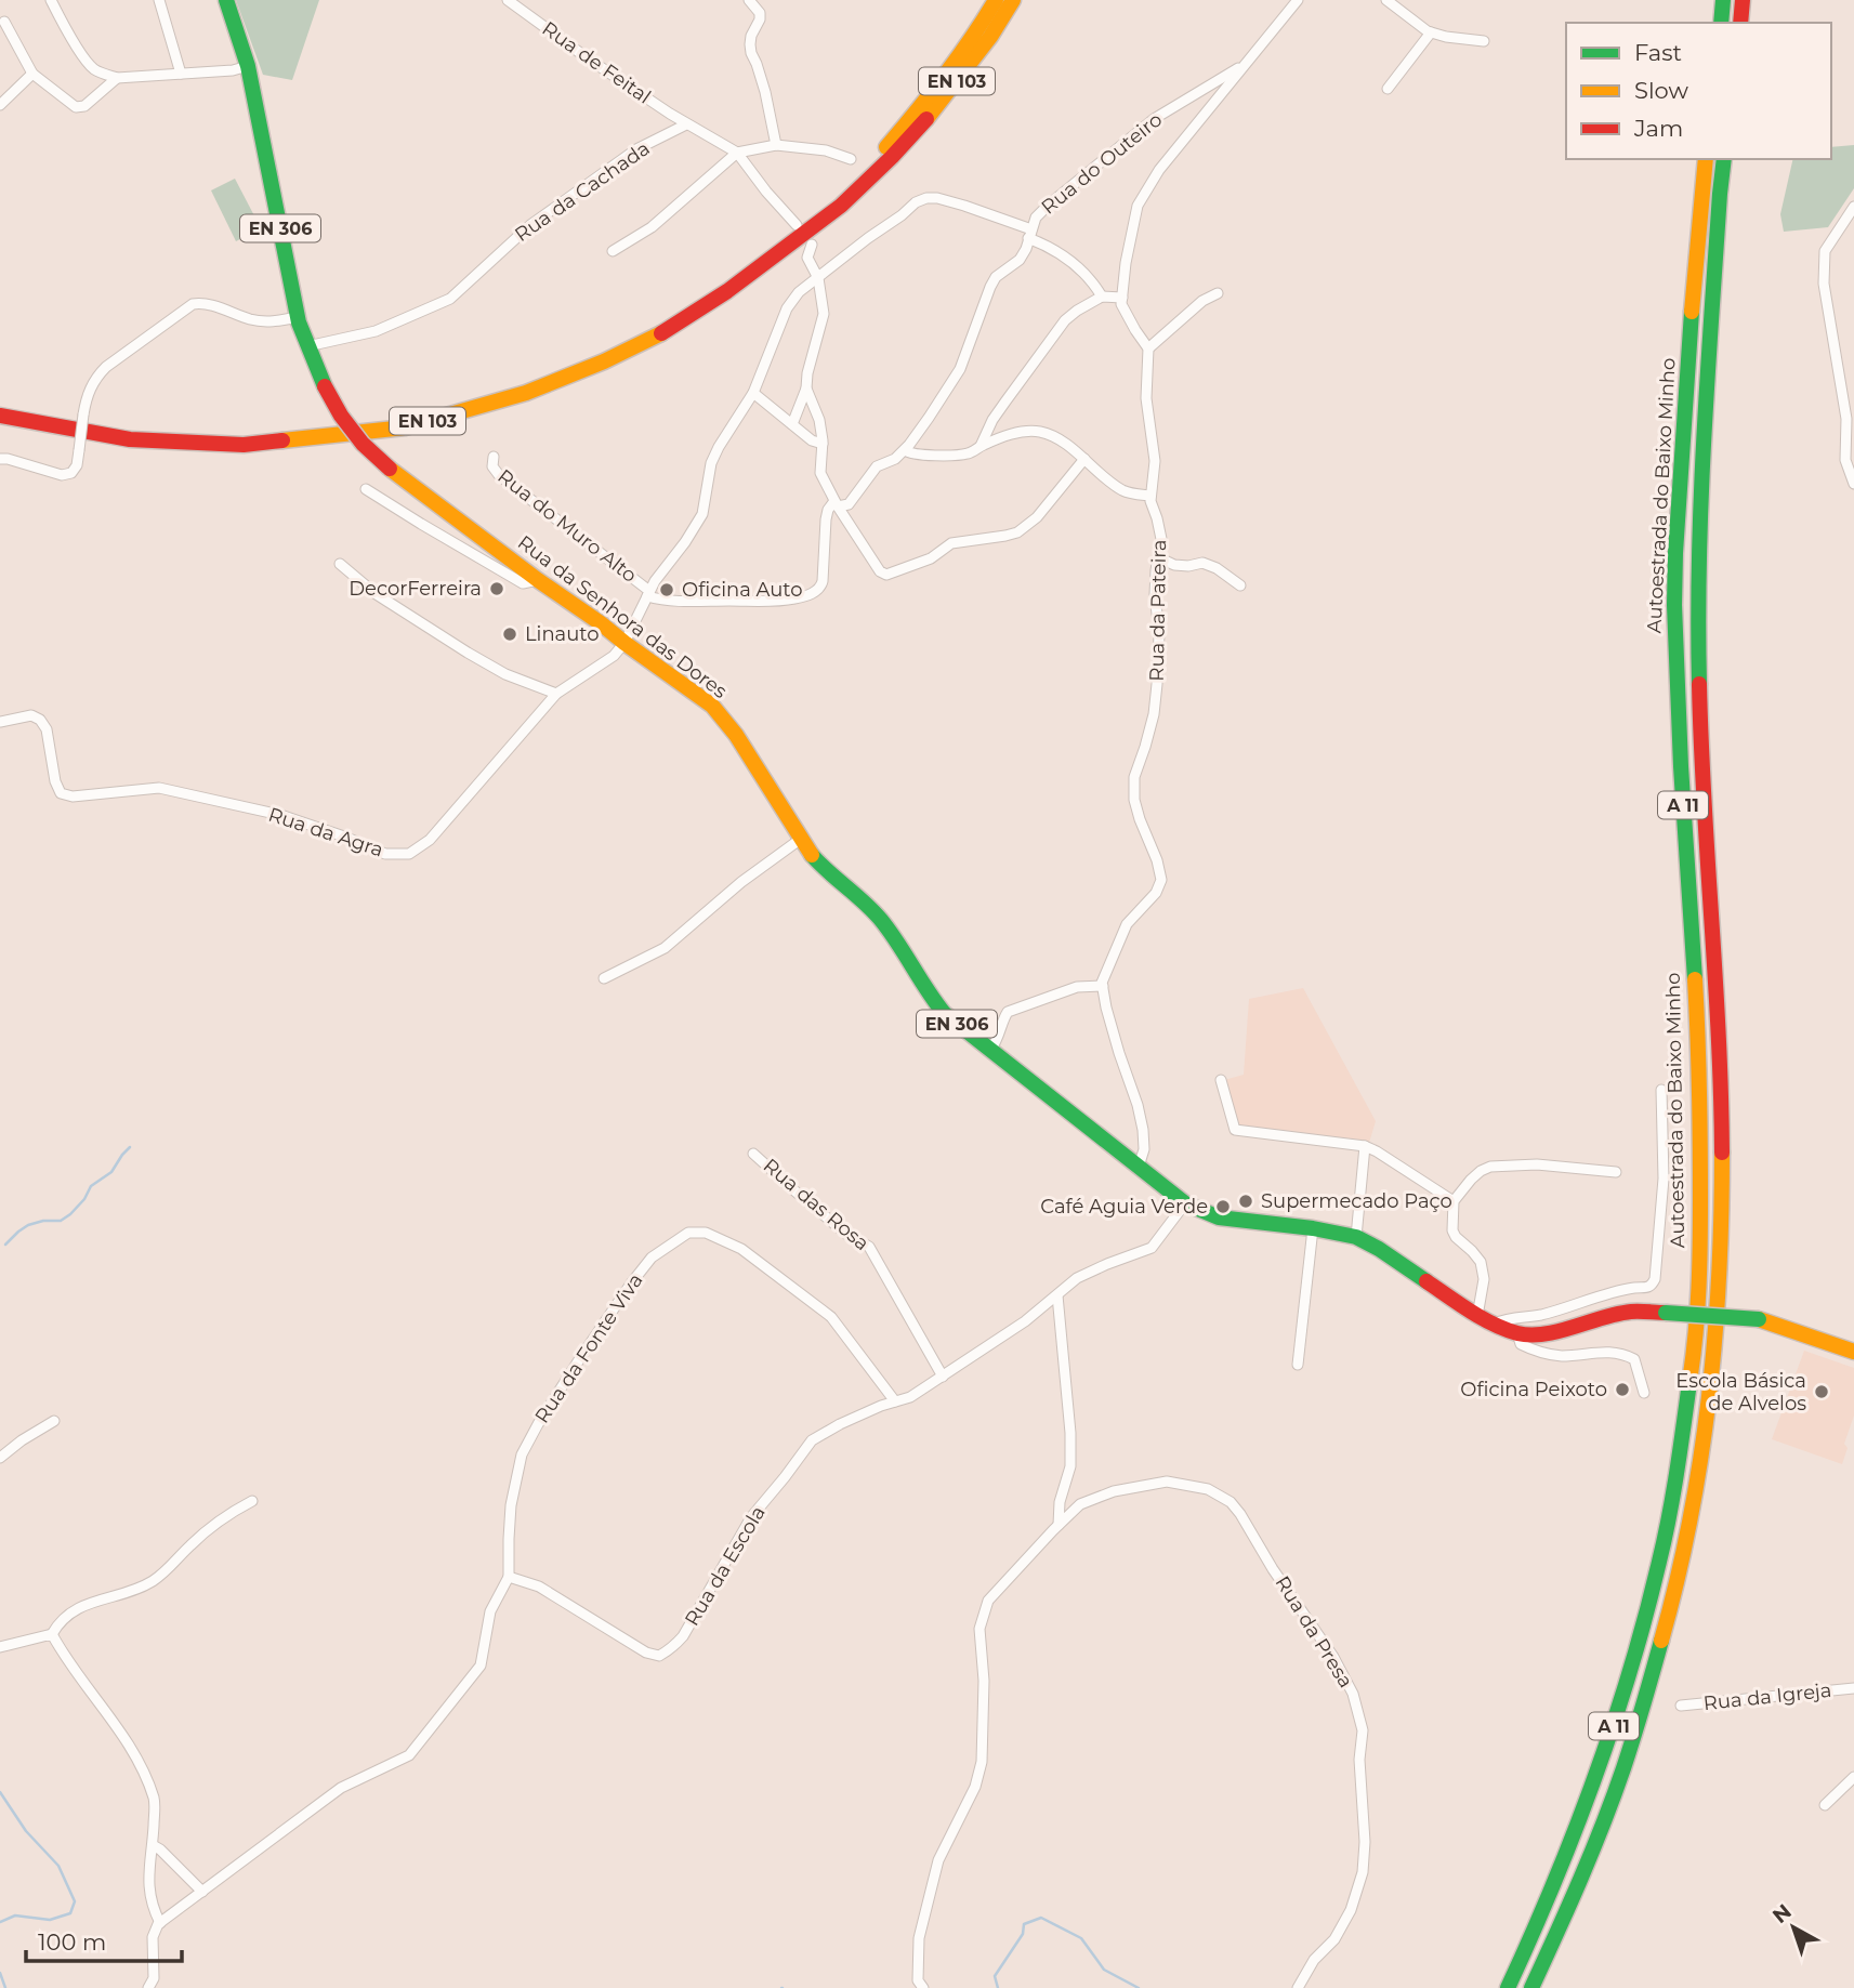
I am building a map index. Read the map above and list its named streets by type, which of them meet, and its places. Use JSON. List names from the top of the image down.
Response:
{
  "streets": {
    "main road": [
      "EN 103",
      "EN 306",
      "Autoestrada do Baixo Minho",
      "Rua da Senhora das Dores",
      "A 11"
    ],
    "street": [
      "Rua de Feital",
      "Rua do Outeiro",
      "Rua da Cachada",
      "Rua do Muro Alto",
      "Rua da Pateira",
      "Rua da Agra",
      "Rua das Rosa",
      "Rua da Fonte Viva",
      "Rua da Escola",
      "Rua da Presa",
      "Rua da Igreja"
    ]
  },
  "crossings": [
    ["Rua de Feital", "Rua da Cachada"],
    ["Rua da Cachada", "Rua da Senhora das Dores"],
    ["EN 306", "Rua da Senhora das Dores"],
    ["Rua da Senhora das Dores", "Rua da Agra"],
    ["Rua da Senhora das Dores", "Rua da Escola"],
    ["Rua das Rosa", "Rua da Escola"],
    ["Rua da Fonte Viva", "Rua da Escola"]
  ],
  "places": [
    "DecorFerreira",
    "Oficina Auto",
    "Linauto",
    "Supermecado Paço",
    "Café Aguia Verde",
    "Oficina Peixoto",
    "Escola Básica de Alvelos"
  ],
  "legend": ["Fast", "Slow", "Jam"],
  "scale_bar": "100 m",
  "north": "top left"
}
